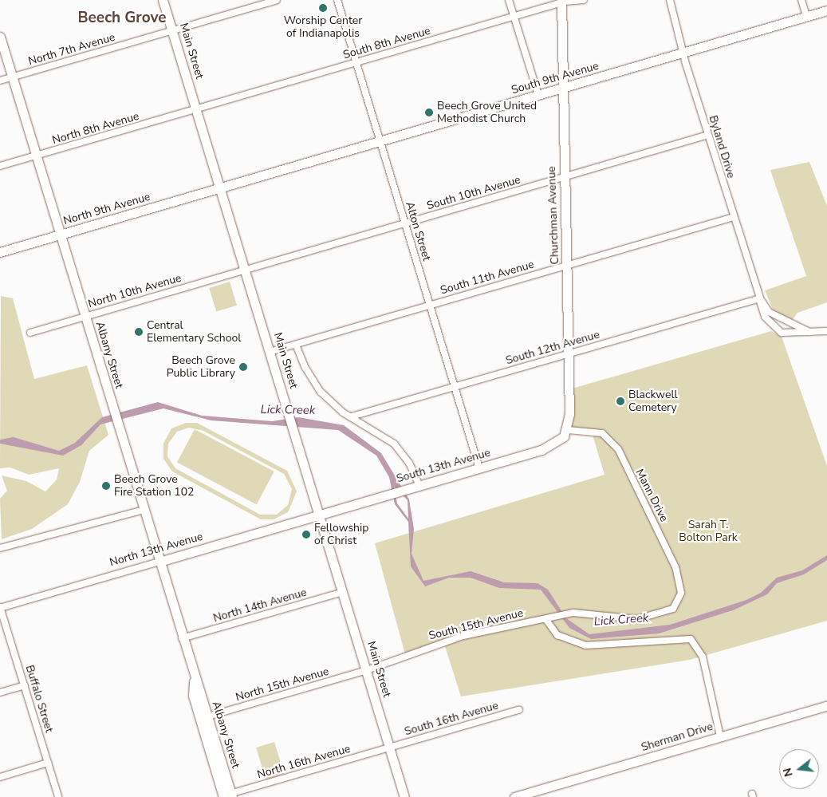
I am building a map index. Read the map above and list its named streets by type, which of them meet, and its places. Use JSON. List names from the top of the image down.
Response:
{
  "streets": {
    "street": [
      "South 8th Avenue",
      "North 7th Avenue",
      "Main Street",
      "South 9th Avenue",
      "North 8th Avenue",
      "Byland Drive",
      "South 10th Avenue",
      "North 9th Avenue",
      "Churchman Avenue",
      "Alton Street",
      "South 11th Avenue",
      "North 10th Avenue",
      "South 12th Avenue",
      "Albany Street",
      "South 13th Avenue",
      "Mann Drive",
      "North 13th Avenue",
      "North 14th Avenue",
      "South 15th Avenue",
      "North 15th Avenue",
      "Buffalo Street",
      "South 16th Avenue",
      "Sherman Drive",
      "North 16th Avenue"
    ]
  },
  "crossings": [
    ["South 8th Avenue", "Main Street"],
    ["South 8th Avenue", "North 8th Avenue"],
    ["South 8th Avenue", "Churchman Avenue"],
    ["South 8th Avenue", "Alton Street"],
    ["North 7th Avenue", "Main Street"],
    ["North 7th Avenue", "Albany Street"],
    ["Main Street", "South 9th Avenue"],
    ["Main Street", "North 8th Avenue"],
    ["Main Street", "South 10th Avenue"],
    ["Main Street", "North 9th Avenue"],
    ["Main Street", "South 11th Avenue"],
    ["Main Street", "North 10th Avenue"],
    ["Main Street", "South 13th Avenue"],
    ["Main Street", "North 13th Avenue"],
    ["Main Street", "North 14th Avenue"],
    ["Main Street", "South 15th Avenue"],
    ["Main Street", "North 15th Avenue"],
    ["Main Street", "South 16th Avenue"],
    ["Main Street", "North 16th Avenue"],
    ["South 9th Avenue", "Byland Drive"],
    ["South 9th Avenue", "North 9th Avenue"],
    ["South 9th Avenue", "Churchman Avenue"],
    ["South 9th Avenue", "Alton Street"],
    ["North 8th Avenue", "Albany Street"],
    ["Byland Drive", "South 10th Avenue"],
    ["Byland Drive", "South 11th Avenue"],
    ["Byland Drive", "South 12th Avenue"],
    ["South 10th Avenue", "Churchman Avenue"],
    ["South 10th Avenue", "Alton Street"],
    ["South 10th Avenue", "North 10th Avenue"],
    ["North 9th Avenue", "Albany Street"],
    ["Churchman Avenue", "South 11th Avenue"],
    ["Churchman Avenue", "South 12th Avenue"],
    ["Churchman Avenue", "South 13th Avenue"],
    ["Churchman Avenue", "Mann Drive"],
    ["Alton Street", "South 11th Avenue"],
    ["Alton Street", "South 12th Avenue"],
    ["Alton Street", "South 13th Avenue"],
    ["North 10th Avenue", "Albany Street"],
    ["Albany Street", "North 13th Avenue"],
    ["Albany Street", "North 14th Avenue"],
    ["Albany Street", "North 15th Avenue"],
    ["Albany Street", "North 16th Avenue"],
    ["South 13th Avenue", "Mann Drive"],
    ["South 13th Avenue", "North 13th Avenue"],
    ["Mann Drive", "South 15th Avenue"],
    ["North 13th Avenue", "Buffalo Street"],
    ["South 15th Avenue", "North 15th Avenue"],
    ["South 16th Avenue", "North 16th Avenue"]
  ],
  "districts": ["Beech Grove"],
  "water": ["Lick Creek"],
  "parks": ["Sarah T. Bolton Park"],
  "places": [
    "Worship Center of Indianapolis",
    "Beech Grove United Methodist Church",
    "Central Elementary School",
    "Beech Grove Public Library",
    "Blackwell Cemetery",
    "Beech Grove Fire Station 102",
    "Fellowship of Christ"
  ],
  "north": "left"
}
